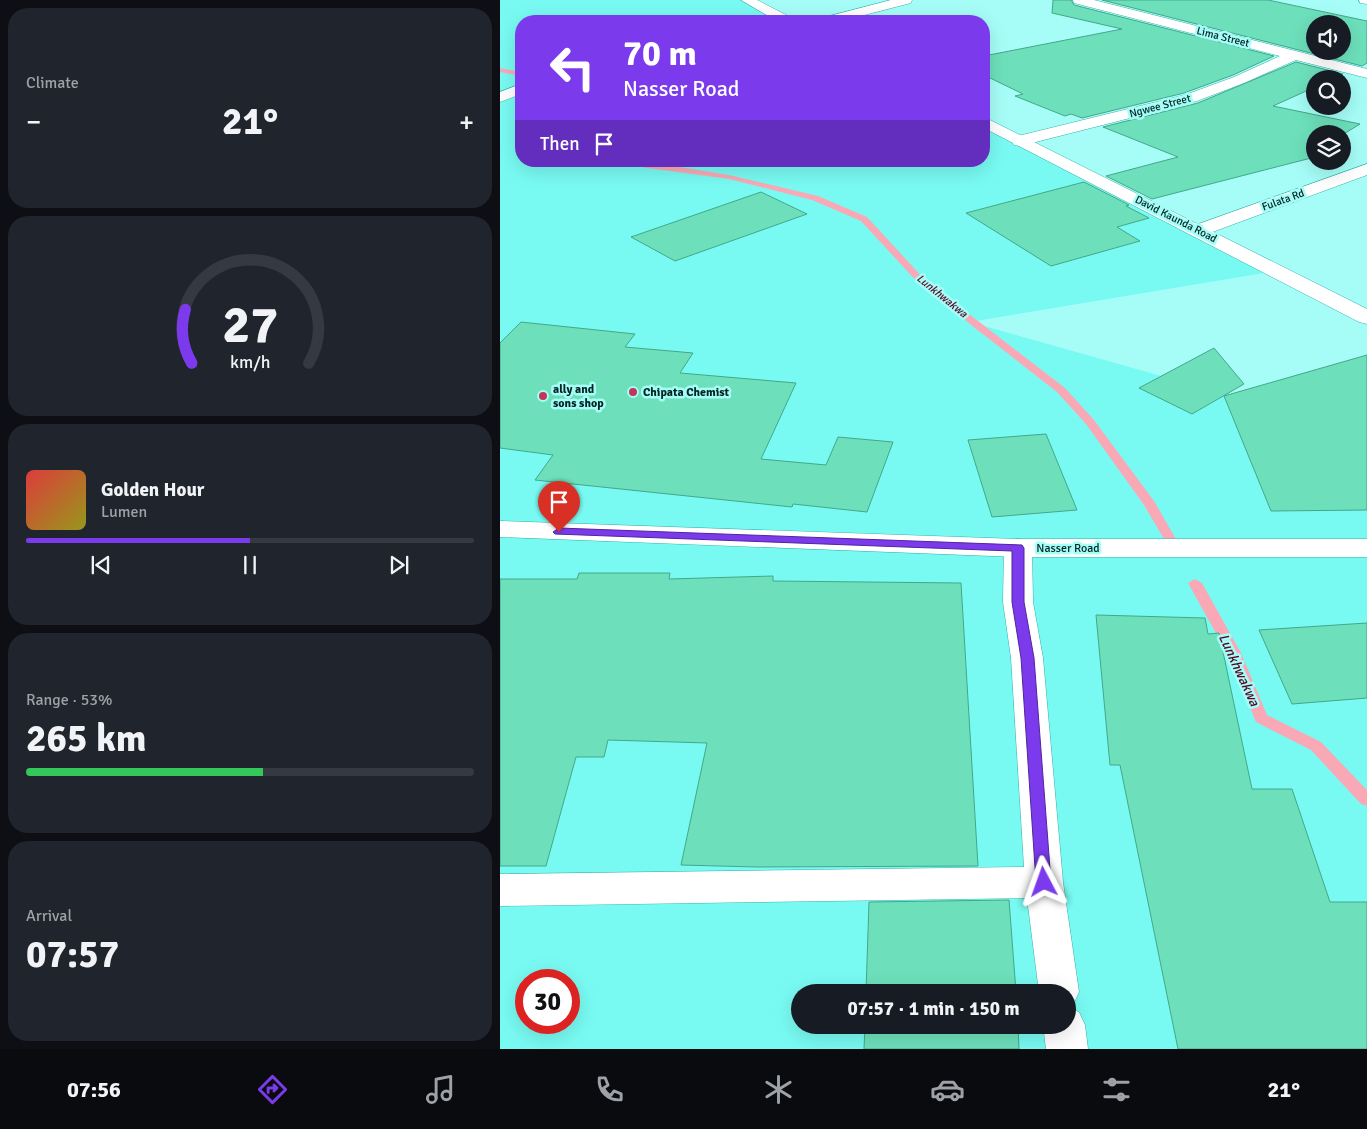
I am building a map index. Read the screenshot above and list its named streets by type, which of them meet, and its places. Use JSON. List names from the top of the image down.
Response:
{
  "streets": {
    "street": [
      "Lima Street",
      "Ngwee Street",
      "Fulata Rd",
      "David Kaunda Road",
      "Nasser Road"
    ]
  },
  "crossings": [
    ["Lima Street", "Ngwee Street"],
    ["Ngwee Street", "David Kaunda Road"],
    ["Fulata Rd", "David Kaunda Road"]
  ],
  "water": ["Lunkhwakwa"],
  "places": ["Chipata Chemist", "ally and sons shop"],
  "page": {
    "tile": [
      "Climate",
      ["Range · 53%", "265 km"],
      ["Arrival", "07:57"]
    ],
    "turn": ["70 m", "Nasser Road"],
    "heat": ["−", "21°", "+"],
    "then": "Then",
    "song": ["Golden Hour", "Lumen"],
    "limit": "30",
    "trip": "07:57 · 1 min · 150 m",
    "tabs": ["07:56", "21°"],
    "gauge": ["27", "km/h"]
  }
}
